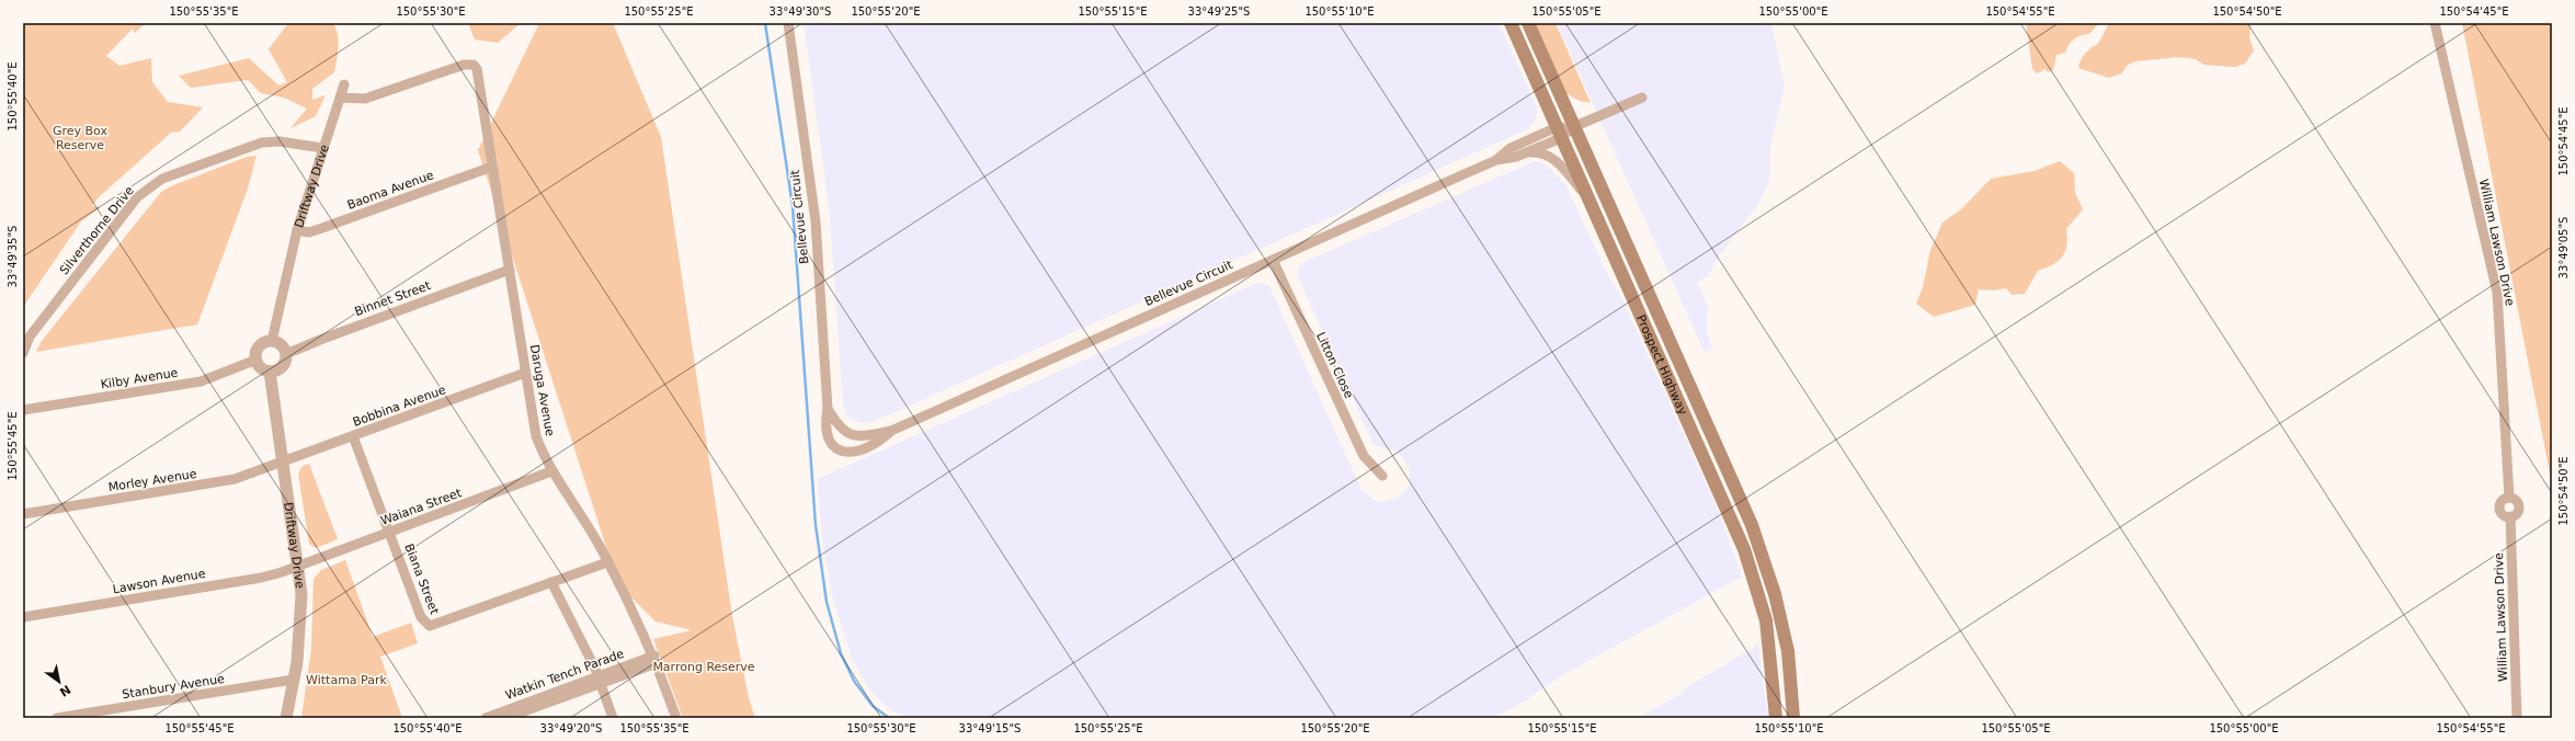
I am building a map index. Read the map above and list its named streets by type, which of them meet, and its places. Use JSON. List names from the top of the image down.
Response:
{
  "streets": {
    "main road": ["Prospect Highway"],
    "street": [
      "Driftway Drive",
      "Baoma Avenue",
      "Bellevue Circuit",
      "Silverthorne Drive",
      "William Lawson Drive",
      "Binnet Street",
      "Litton Close",
      "Kilby Avenue",
      "Daruga Avenue",
      "Bobbina Avenue",
      "Morley Avenue",
      "Waiana Street",
      "Biana Street",
      "Lawson Avenue",
      "Watkin Tench Parade",
      "Stanbury Avenue"
    ]
  },
  "crossings": [
    ["Driftway Drive", "Baoma Avenue"],
    ["Driftway Drive", "Silverthorne Drive"],
    ["Driftway Drive", "Binnet Street"],
    ["Driftway Drive", "Kilby Avenue"],
    ["Driftway Drive", "Daruga Avenue"],
    ["Driftway Drive", "Bobbina Avenue"],
    ["Driftway Drive", "Morley Avenue"],
    ["Driftway Drive", "Waiana Street"],
    ["Driftway Drive", "Lawson Avenue"],
    ["Driftway Drive", "Stanbury Avenue"],
    ["Baoma Avenue", "Daruga Avenue"],
    ["Bellevue Circuit", "Litton Close"],
    ["Bellevue Circuit", "Prospect Highway"],
    ["Binnet Street", "Kilby Avenue"],
    ["Binnet Street", "Daruga Avenue"],
    ["Daruga Avenue", "Bobbina Avenue"],
    ["Daruga Avenue", "Waiana Street"],
    ["Daruga Avenue", "Biana Street"],
    ["Daruga Avenue", "Watkin Tench Parade"],
    ["Bobbina Avenue", "Morley Avenue"],
    ["Bobbina Avenue", "Biana Street"],
    ["Waiana Street", "Biana Street"],
    ["Waiana Street", "Lawson Avenue"]
  ],
  "parks": ["Grey Box Reserve", "Marrong Reserve", "Wittama Park"],
  "north": "bottom right",
  "coordinates": [
    "150°55'35\"E",
    "150°55'30\"E",
    "150°55'25\"E",
    "33°49'30\"S",
    "150°55'20\"E",
    "150°55'15\"E",
    "33°49'25\"S",
    "150°55'10\"E",
    "150°55'05\"E",
    "150°55'00\"E",
    "150°54'55\"E",
    "150°54'50\"E",
    "150°54'45\"E",
    "150°55'40\"E",
    "33°49'05\"S",
    "33°49'35\"S",
    "150°55'45\"E",
    "33°49'20\"S",
    "33°49'15\"S"
  ]
}
